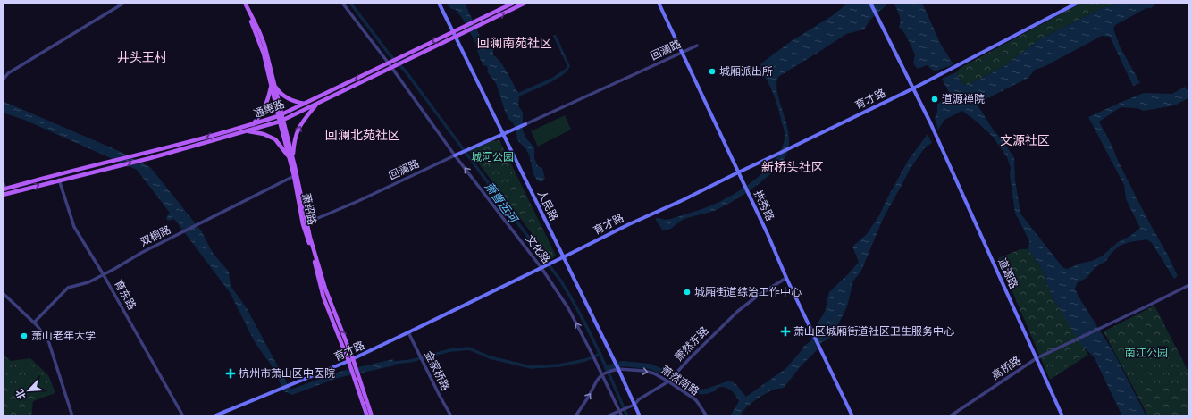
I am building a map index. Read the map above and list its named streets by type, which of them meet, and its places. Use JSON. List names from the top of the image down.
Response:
{
  "streets": {
    "main road": [
      "回澜路",
      "育才路",
      "通惠路",
      "人民路",
      "拱秀路",
      "萧绍路",
      "道源路"
    ],
    "street": [
      "双桐路",
      "文化路",
      "育东路",
      "萧然东路",
      "高桥路",
      "金家桥路",
      "萧然南路"
    ]
  },
  "crossings": [
    ["回澜路", "人民路"],
    ["回澜路", "拱秀路"],
    ["回澜路", "萧绍路"],
    ["回澜路", "文化路"],
    ["育才路", "人民路"],
    ["育才路", "拱秀路"],
    ["育才路", "萧绍路"],
    ["育才路", "文化路"],
    ["育才路", "道源路"],
    ["育才路", "金家桥路"],
    ["通惠路", "萧绍路"],
    ["通惠路", "文化路"],
    ["人民路", "萧然东路"],
    ["人民路", "萧然南路"],
    ["拱秀路", "萧然东路"],
    ["萧绍路", "双桐路"],
    ["双桐路", "育东路"],
    ["文化路", "萧然东路"],
    ["文化路", "萧然南路"],
    ["道源路", "高桥路"],
    ["萧然东路", "萧然南路"]
  ],
  "one_way": ["文化路", "萧然南路"],
  "districts": [
    "回澜南苑社区",
    "井头王村",
    "回澜北苑社区",
    "文源社区",
    "新桥头社区"
  ],
  "water": ["萧曹运河"],
  "parks": ["城河公园", "南江公园"],
  "places": {
    "other": [
      "城厢派出所",
      "道源禅院",
      "城厢街道综治工作中心",
      "萧山老年大学"
    ],
    "health": ["萧山区城厢街道社区卫生服务中心", "杭州市萧山区中医院"]
  },
  "north": "bottom left"
}
